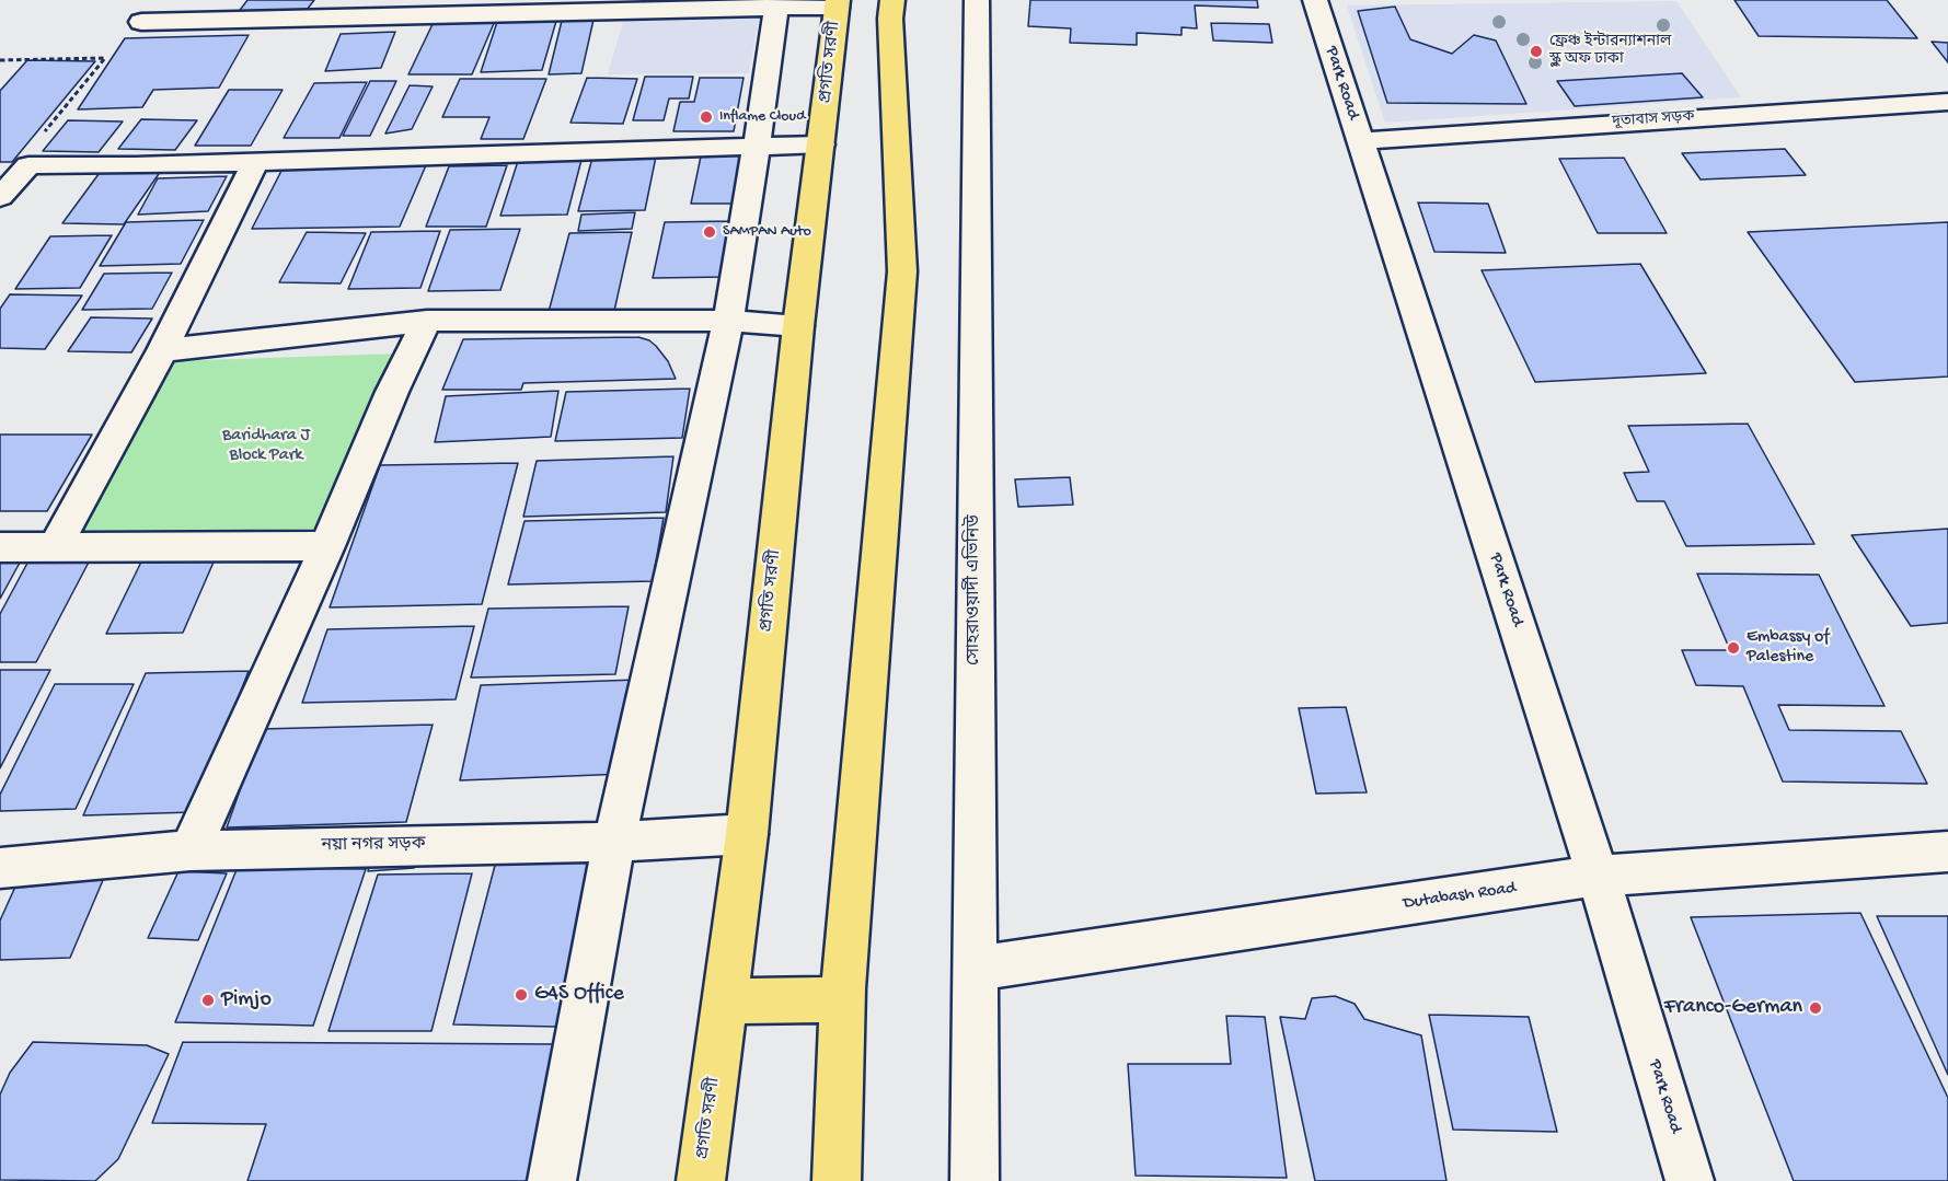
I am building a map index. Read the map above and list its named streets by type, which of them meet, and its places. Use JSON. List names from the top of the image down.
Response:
{
  "streets": {
    "main road": ["প্রগতি সরণী"],
    "street": [
      "Park Road",
      "দূতাবাস সড়ক",
      "সোহরাওয়ার্দী এভিনিউ",
      "নয়া নগর সড়ক",
      "Dutabash Road"
    ]
  },
  "crossings": [
    ["প্রগতি সরণী", "নয়া নগর সড়ক"],
    ["Park Road", "দূতাবাস সড়ক"],
    ["Park Road", "Dutabash Road"],
    ["সোহরাওয়ার্দী এভিনিউ", "Dutabash Road"]
  ],
  "parks": ["Baridhara J Block Park"],
  "places": [
    "ফ্রেঞ্চ ইন্টারন্যাশনাল স্কুল অফ ঢাকা",
    "Inflame Cloud",
    "SAMPAN Auto",
    "Embassy of Palestine",
    "G4S Office",
    "Pimjo",
    "Franco-German"
  ]
}
